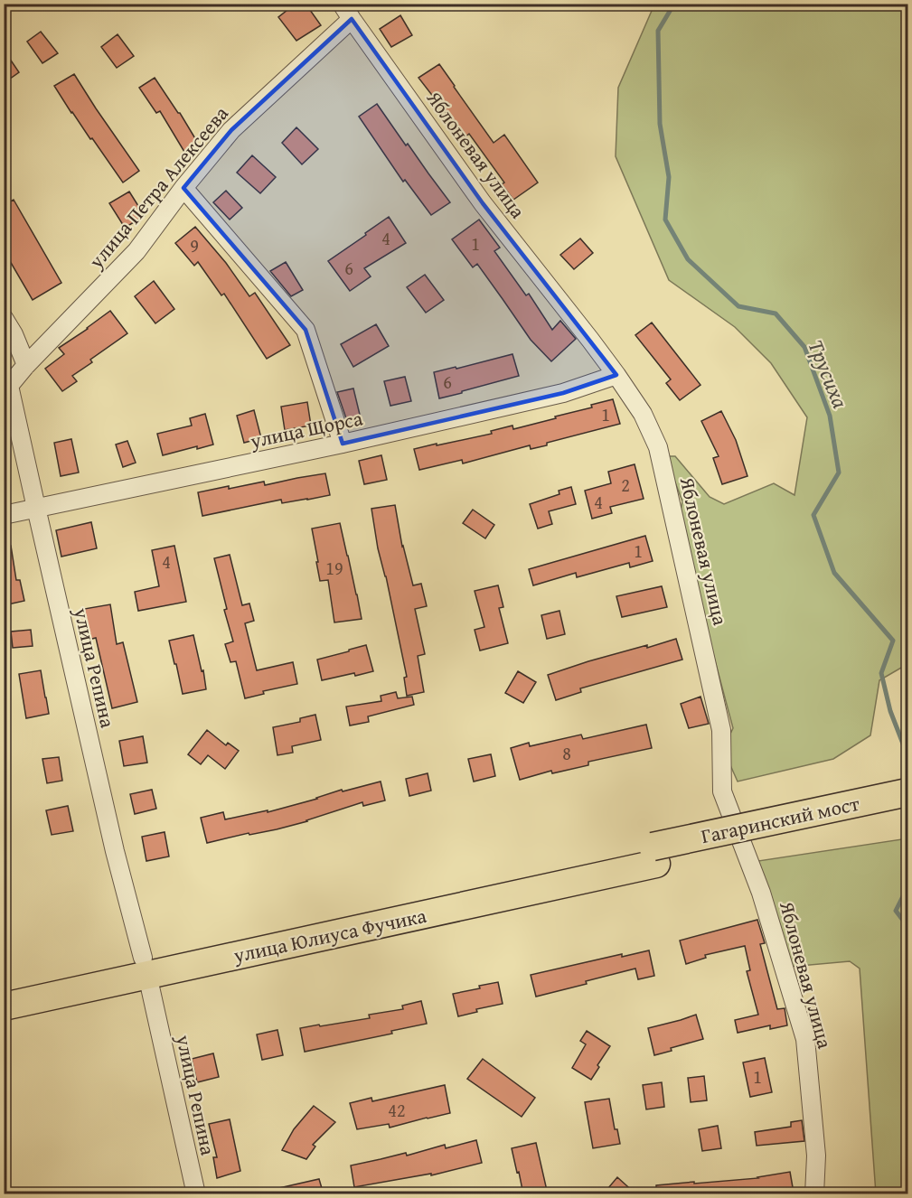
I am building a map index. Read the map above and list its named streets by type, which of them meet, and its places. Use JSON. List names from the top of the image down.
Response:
{
  "streets": {
    "main road": ["Гагаринский мост", "улица Юлиуса Фучика"],
    "street": [
      "Яблоневая улица",
      "улица Петра Алексеева",
      "улица Щорса",
      "улица Репина"
    ]
  },
  "crossings": [
    ["Яблоневая улица", "улица Петра Алексеева"],
    ["Яблоневая улица", "улица Щорса"],
    ["улица Петра Алексеева", "улица Репина"],
    ["улица Щорса", "улица Репина"],
    ["улица Репина", "улица Юлиуса Фучика"],
    ["Гагаринский мост", "улица Юлиуса Фучика"]
  ],
  "water": ["Трусиха"],
  "house_numbers": [
    "4",
    "1",
    "9",
    "6",
    "6",
    "1",
    "2",
    "4",
    "1",
    "4",
    "19",
    "8",
    "1",
    "42"
  ]
}
